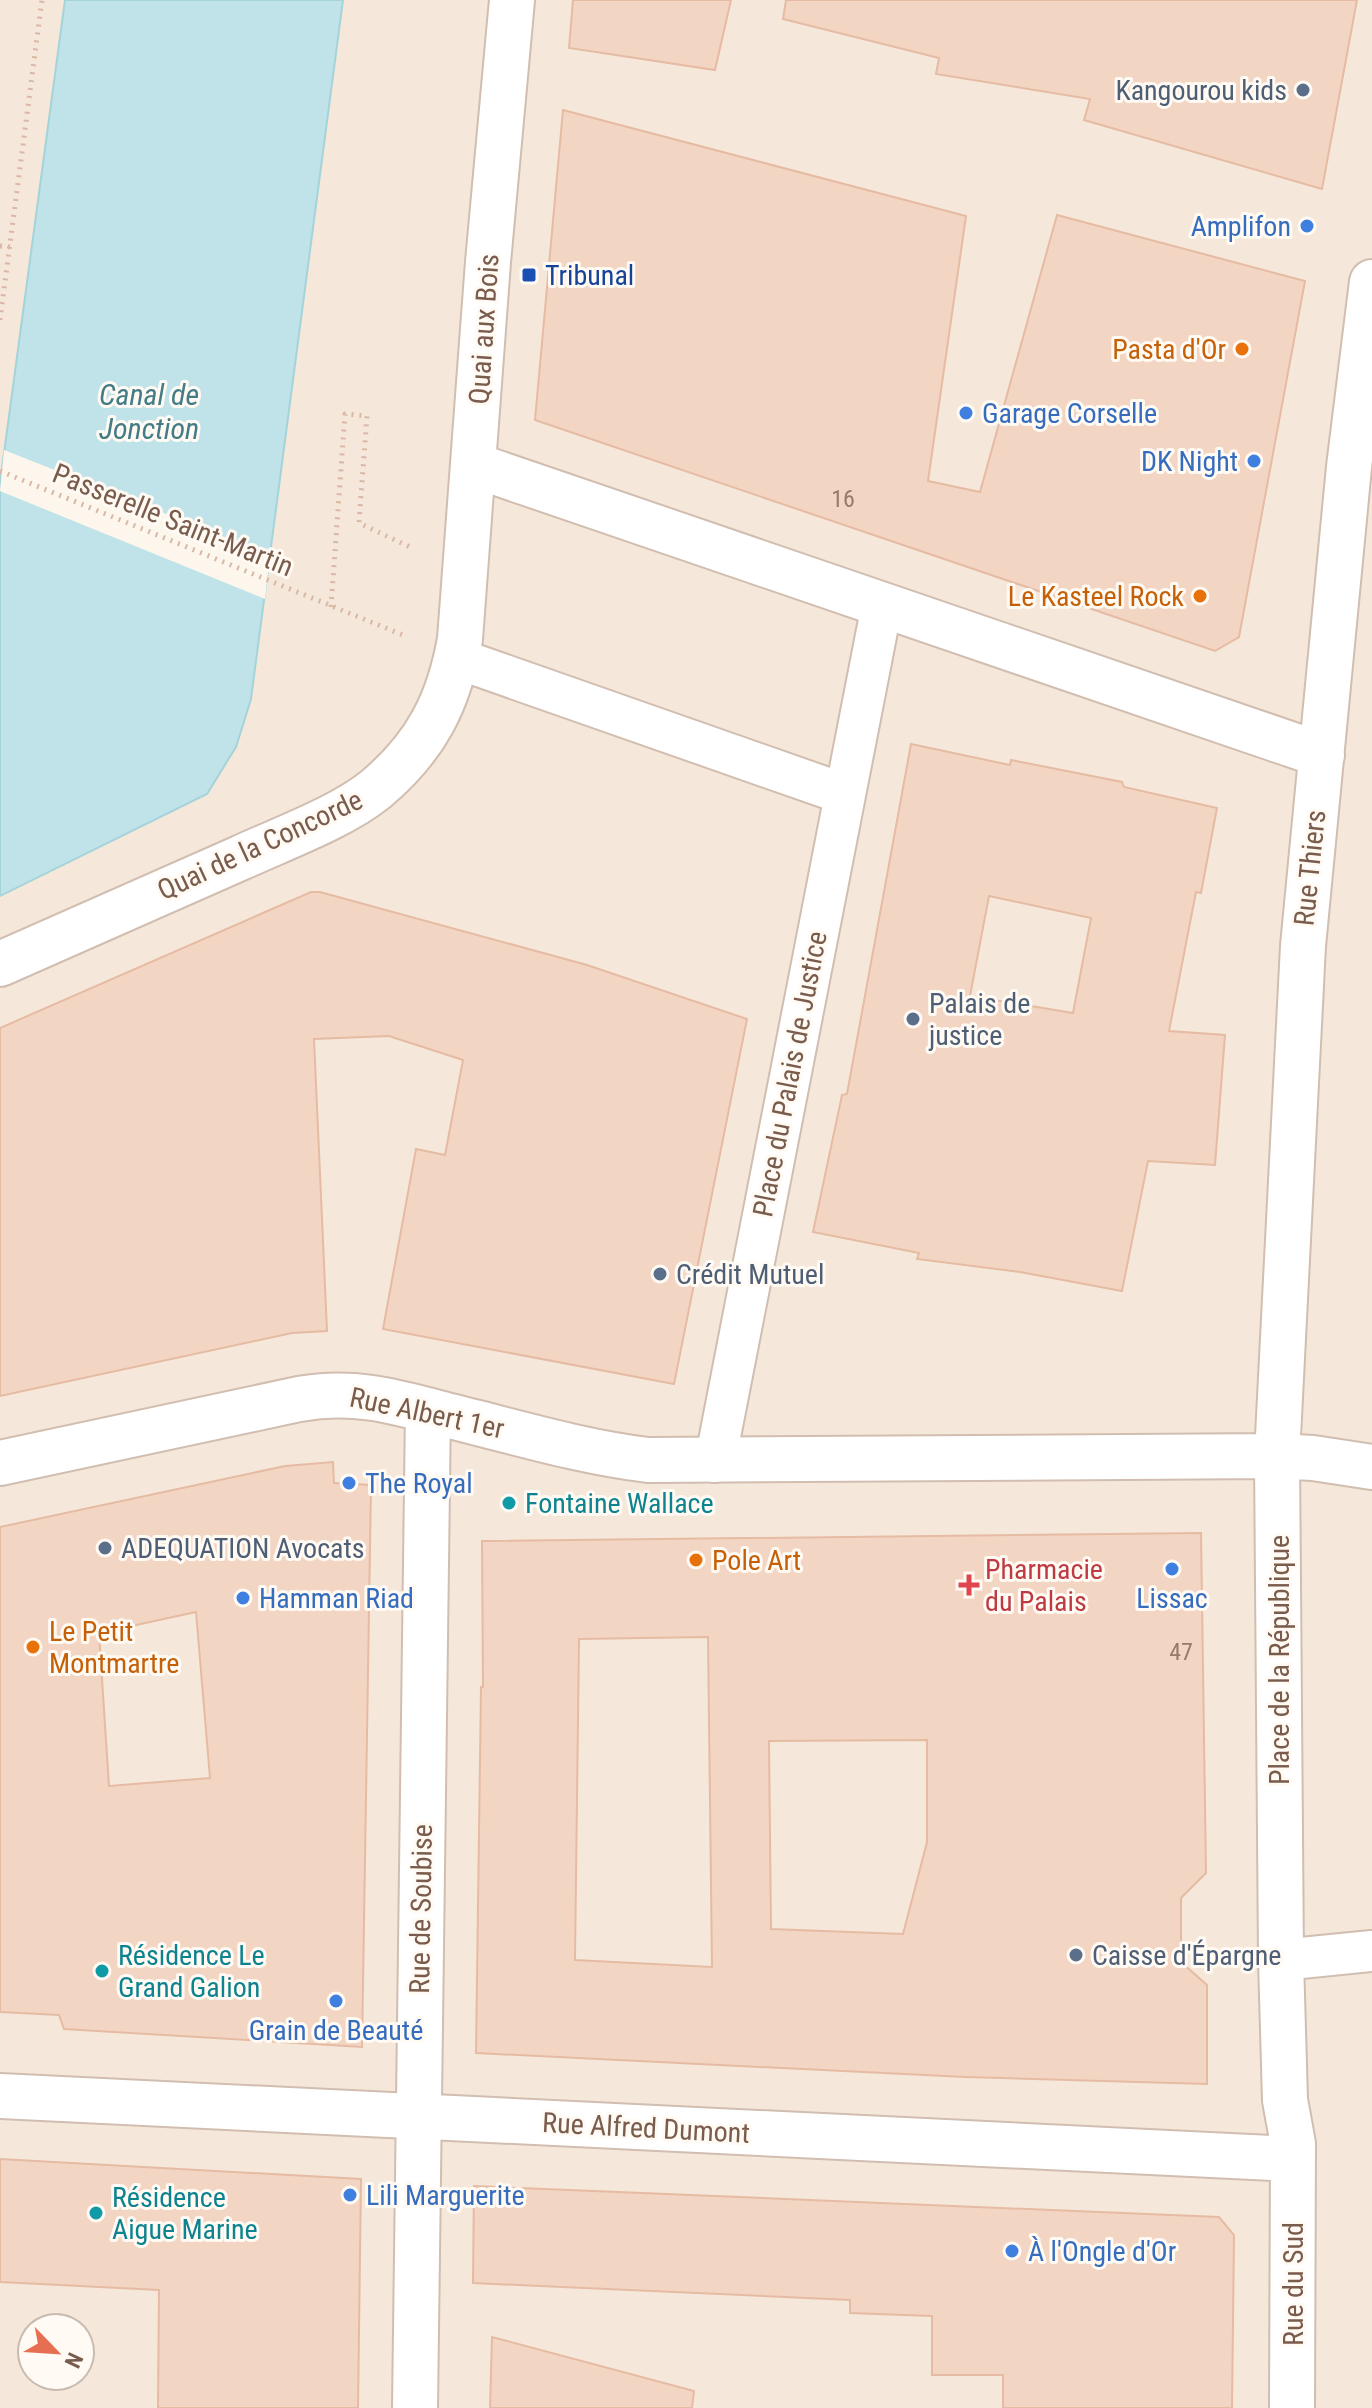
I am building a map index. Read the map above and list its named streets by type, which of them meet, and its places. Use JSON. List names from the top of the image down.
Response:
{
  "streets": {
    "street": [
      "Quai aux Bois",
      "Quai de la Concorde",
      "Rue Thiers",
      "Place du Palais de Justice",
      "Rue Albert 1er",
      "Place de la République",
      "Rue de Soubise",
      "Rue Alfred Dumont",
      "Rue du Sud"
    ],
    "path": ["Passerelle Saint-Martin"]
  },
  "crossings": [
    ["Quai aux Bois", "Quai de la Concorde"],
    ["Rue Thiers", "Place de la République"],
    ["Place du Palais de Justice", "Rue Albert 1er"],
    ["Rue Albert 1er", "Rue de Soubise"],
    ["Place de la République", "Rue Alfred Dumont"],
    ["Place de la République", "Rue du Sud"],
    ["Rue de Soubise", "Rue Alfred Dumont"],
    ["Rue Alfred Dumont", "Rue du Sud"]
  ],
  "water": ["Canal de Jonction"],
  "places": {
    "other": [
      "Kangourou kids",
      "Amplifon",
      "Pasta d'Or",
      "Garage Corselle",
      "DK Night",
      "Le Kasteel Rock",
      "Palais de justice",
      "Crédit Mutuel",
      "The Royal",
      "Fontaine Wallace",
      "ADEQUATION Avocats",
      "Pole Art",
      "Lissac",
      "Hamman Riad",
      "Le Petit Montmartre",
      "Caisse d'Épargne",
      "Résidence Le Grand Galion",
      "Grain de Beauté",
      "Lili Marguerite",
      "Résidence Aigue Marine",
      "À l'Ongle d'Or"
    ],
    "transit": ["Tribunal"],
    "health": ["Pharmacie du Palais"]
  },
  "house_numbers": ["16", "47"],
  "north": "bottom right"
}
